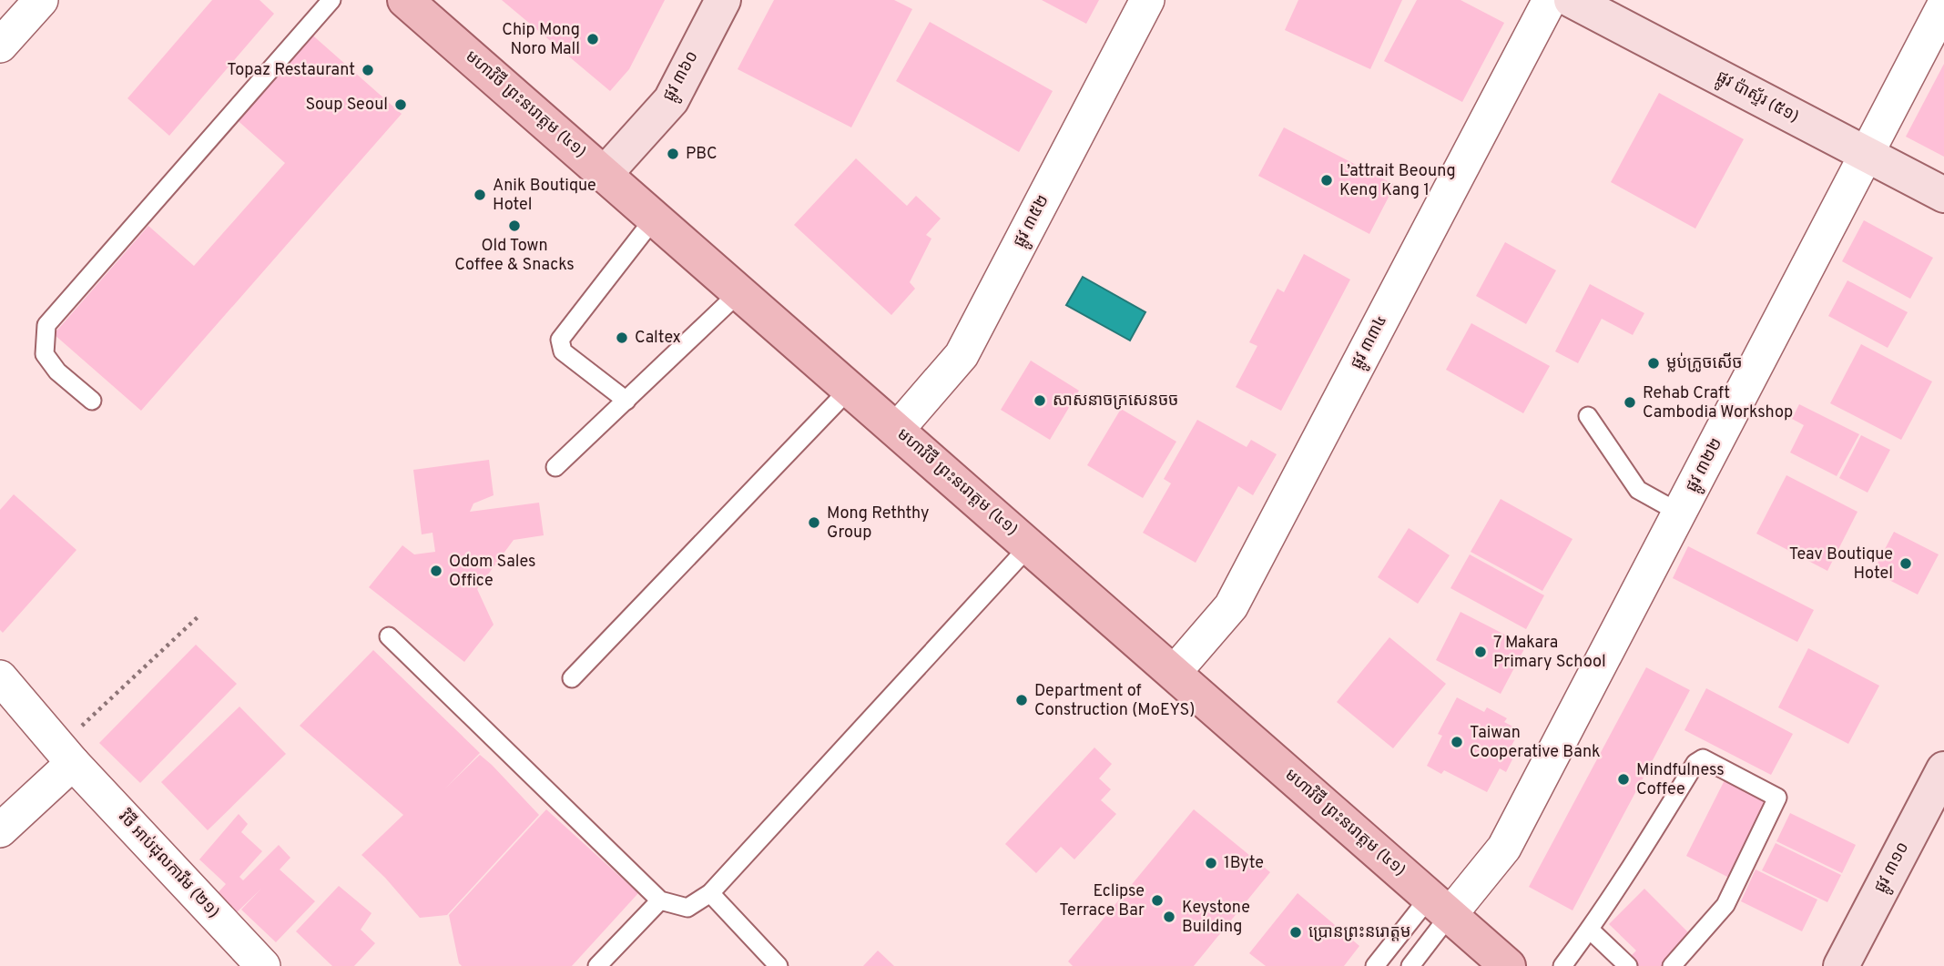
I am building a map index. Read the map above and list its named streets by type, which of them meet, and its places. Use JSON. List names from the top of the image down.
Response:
{
  "streets": {
    "main road": ["មហាវិថី ព្រះនរោត្តម (៤១)"],
    "street": [
      "ផ្លូវ ៣៦០",
      "ផ្លូវ ប៉ាស្ទ័រ (៥១)",
      "ផ្លូវ ៣៥២",
      "ផ្លូវ ៣៣៤",
      "ផ្លូវ ៣២២",
      "វិថី អាប់ដុលការីម (២១)",
      "ផ្លូវ ៣១០"
    ]
  },
  "crossings": [
    ["ផ្លូវ ៣៦០", "មហាវិថី ព្រះនរោត្តម (៤១)"],
    ["ផ្លូវ ប៉ាស្ទ័រ (៥១)", "ផ្លូវ ៣២២"],
    ["មហាវិថី ព្រះនរោត្តម (៤១)", "ផ្លូវ ៣៥២"],
    ["មហាវិថី ព្រះនរោត្តម (៤១)", "ផ្លូវ ៣៣៤"],
    ["មហាវិថី ព្រះនរោត្តម (៤១)", "ផ្លូវ ៣២២"]
  ],
  "places": [
    "Chip Mong Noro Mall",
    "Topaz Restaurant",
    "Soup Seoul",
    "PBC",
    "L’attrait Beoung Keng Kang 1",
    "Anik Boutique Hotel",
    "Old Town Coffee & Snacks",
    "Caltex",
    "ម្លប់ក្រូចសើច",
    "សាសនាចក្រសេនចច",
    "Rehab Craft Cambodia Workshop",
    "Mong Reththy Group",
    "Teav Boutique Hotel",
    "Odom Sales Office",
    "7 Makara Primary School",
    "Department of Construction (MoEYS)",
    "Taiwan Cooperative Bank",
    "Mindfulness Coffee",
    "1Byte",
    "Eclipse Terrace Bar",
    "Keystone Building",
    "ប្រោនព្រះនរោត្តម"
  ]
}
